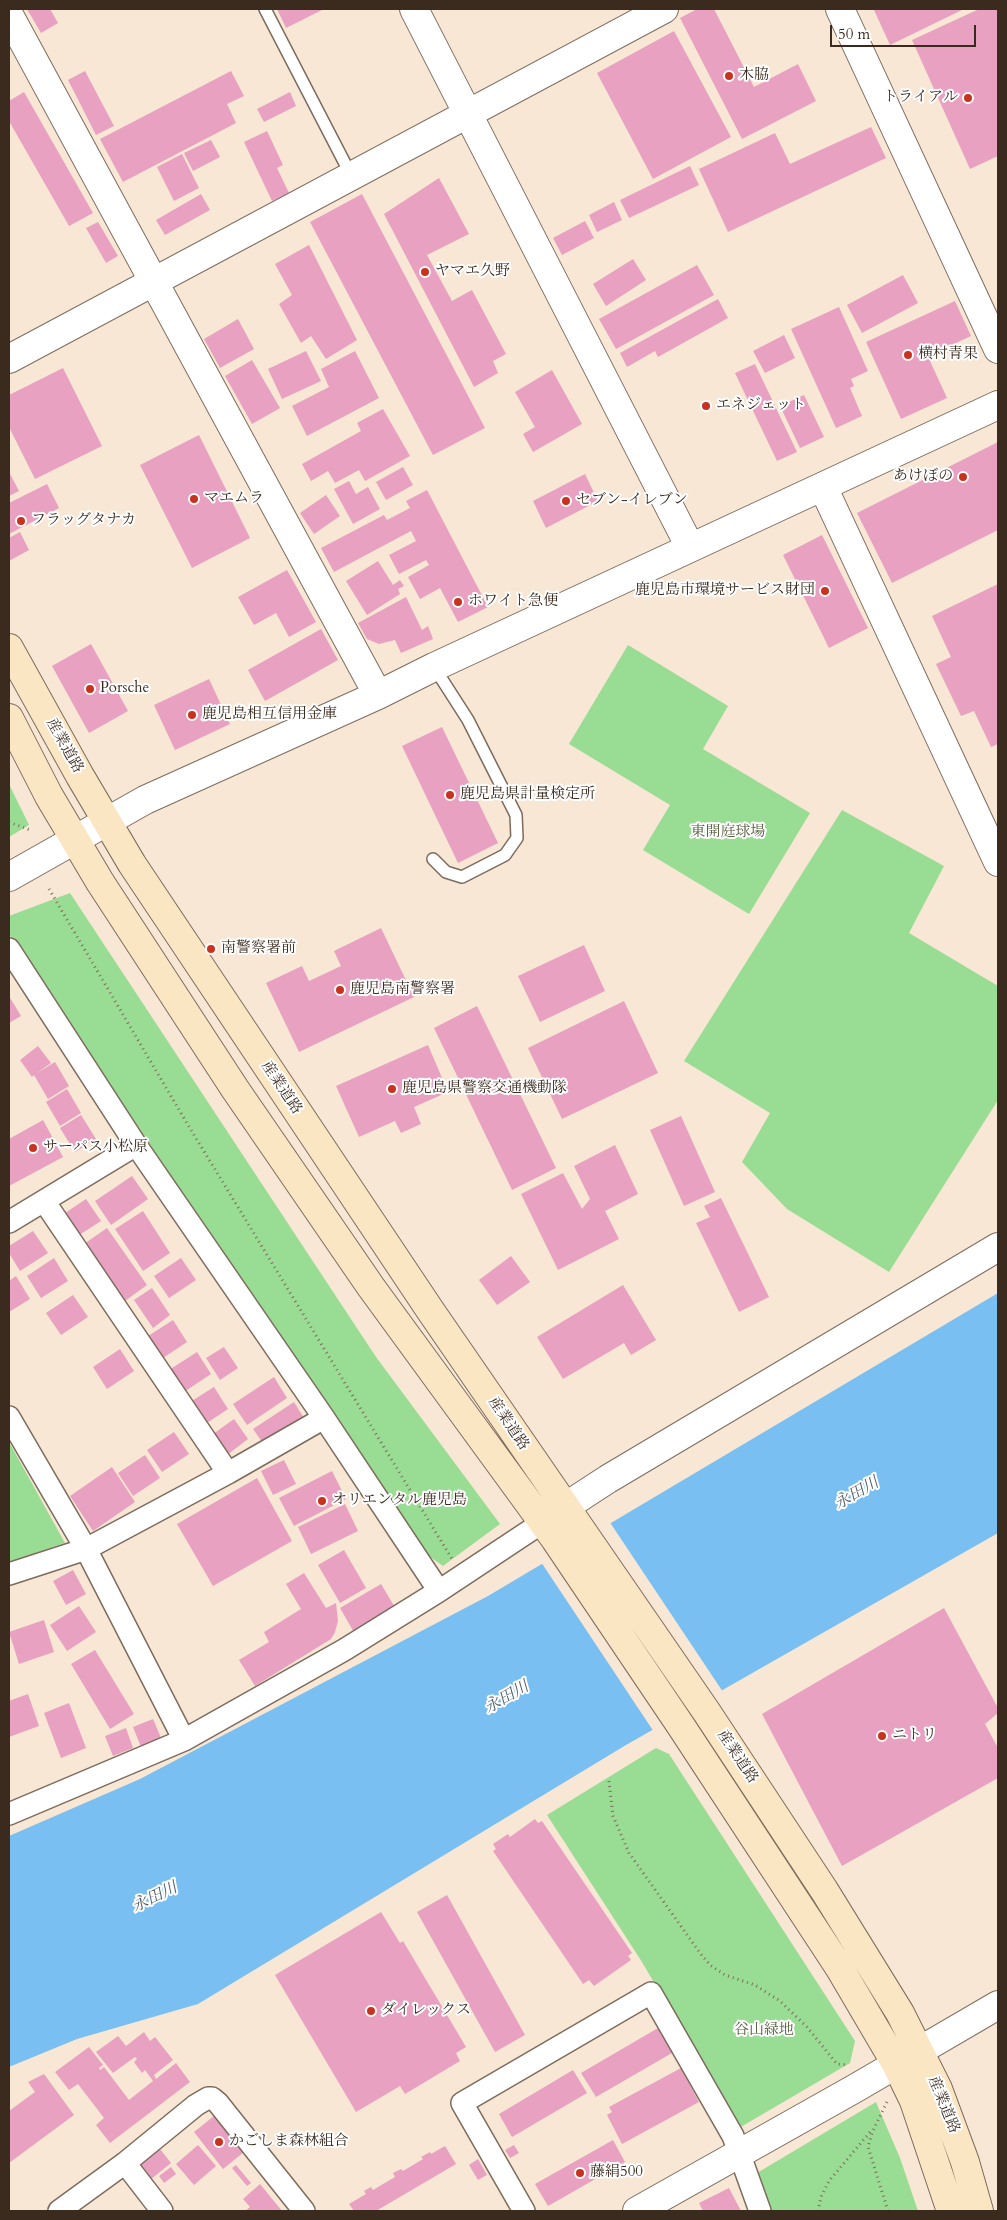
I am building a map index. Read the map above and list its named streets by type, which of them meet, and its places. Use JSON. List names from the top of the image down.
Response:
{
  "streets": {
    "main road": ["産業道路"]
  },
  "water": ["永田川"],
  "parks": ["東開庭球場", "谷山緑地"],
  "places": [
    "木脇",
    "トライアル",
    "ヤマエ久野",
    "横村青果",
    "エネジェット",
    "あけぼの",
    "マエムラ",
    "セブン-イレブン",
    "フラッグタナカ",
    "鹿児島市環境サービス財団",
    "ホワイト急便",
    "Porsche",
    "鹿児島相互信用金庫",
    "鹿児島県計量検定所",
    "南警察署前",
    "鹿児島南警察署",
    "鹿児島県警察交通機動隊",
    "サーパス小松原",
    "オリエンタル鹿児島",
    "ニトリ",
    "ダイレックス",
    "かごしま森林組合",
    "藤絹500"
  ],
  "scale_bar": "50 m"
}
